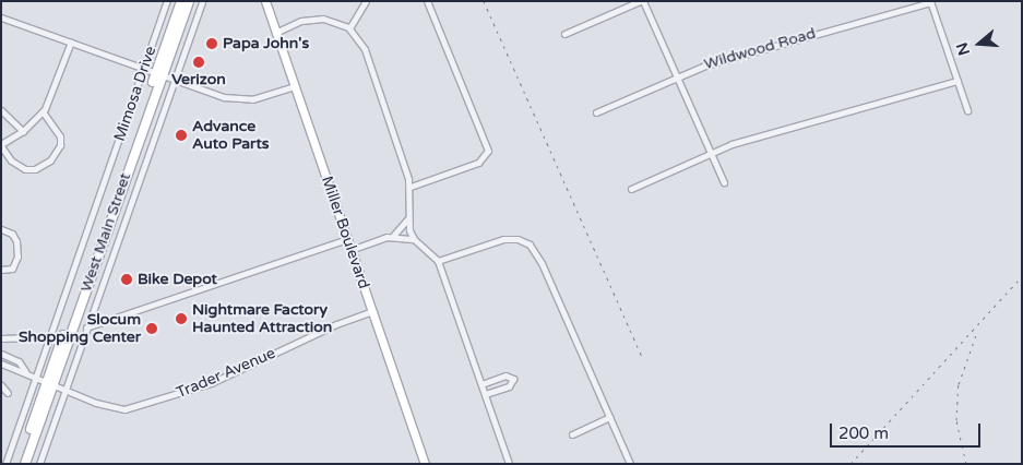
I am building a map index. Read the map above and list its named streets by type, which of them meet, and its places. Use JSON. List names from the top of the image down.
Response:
{
  "streets": {
    "main road": ["West Main Street"],
    "street": [
      "Wildwood Road",
      "Mimosa Drive",
      "Miller Boulevard",
      "Trader Avenue"
    ]
  },
  "crossings": [
    ["Mimosa Drive", "Trader Avenue"],
    ["West Main Street", "Trader Avenue"],
    ["Miller Boulevard", "Trader Avenue"]
  ],
  "places": [
    "Papa John's",
    "Verizon",
    "Advance Auto Parts",
    "Bike Depot",
    "Nightmare Factory Haunted Attraction",
    "Slocum Shopping Center"
  ],
  "scale_bar": "200 m",
  "north": "left"
}
